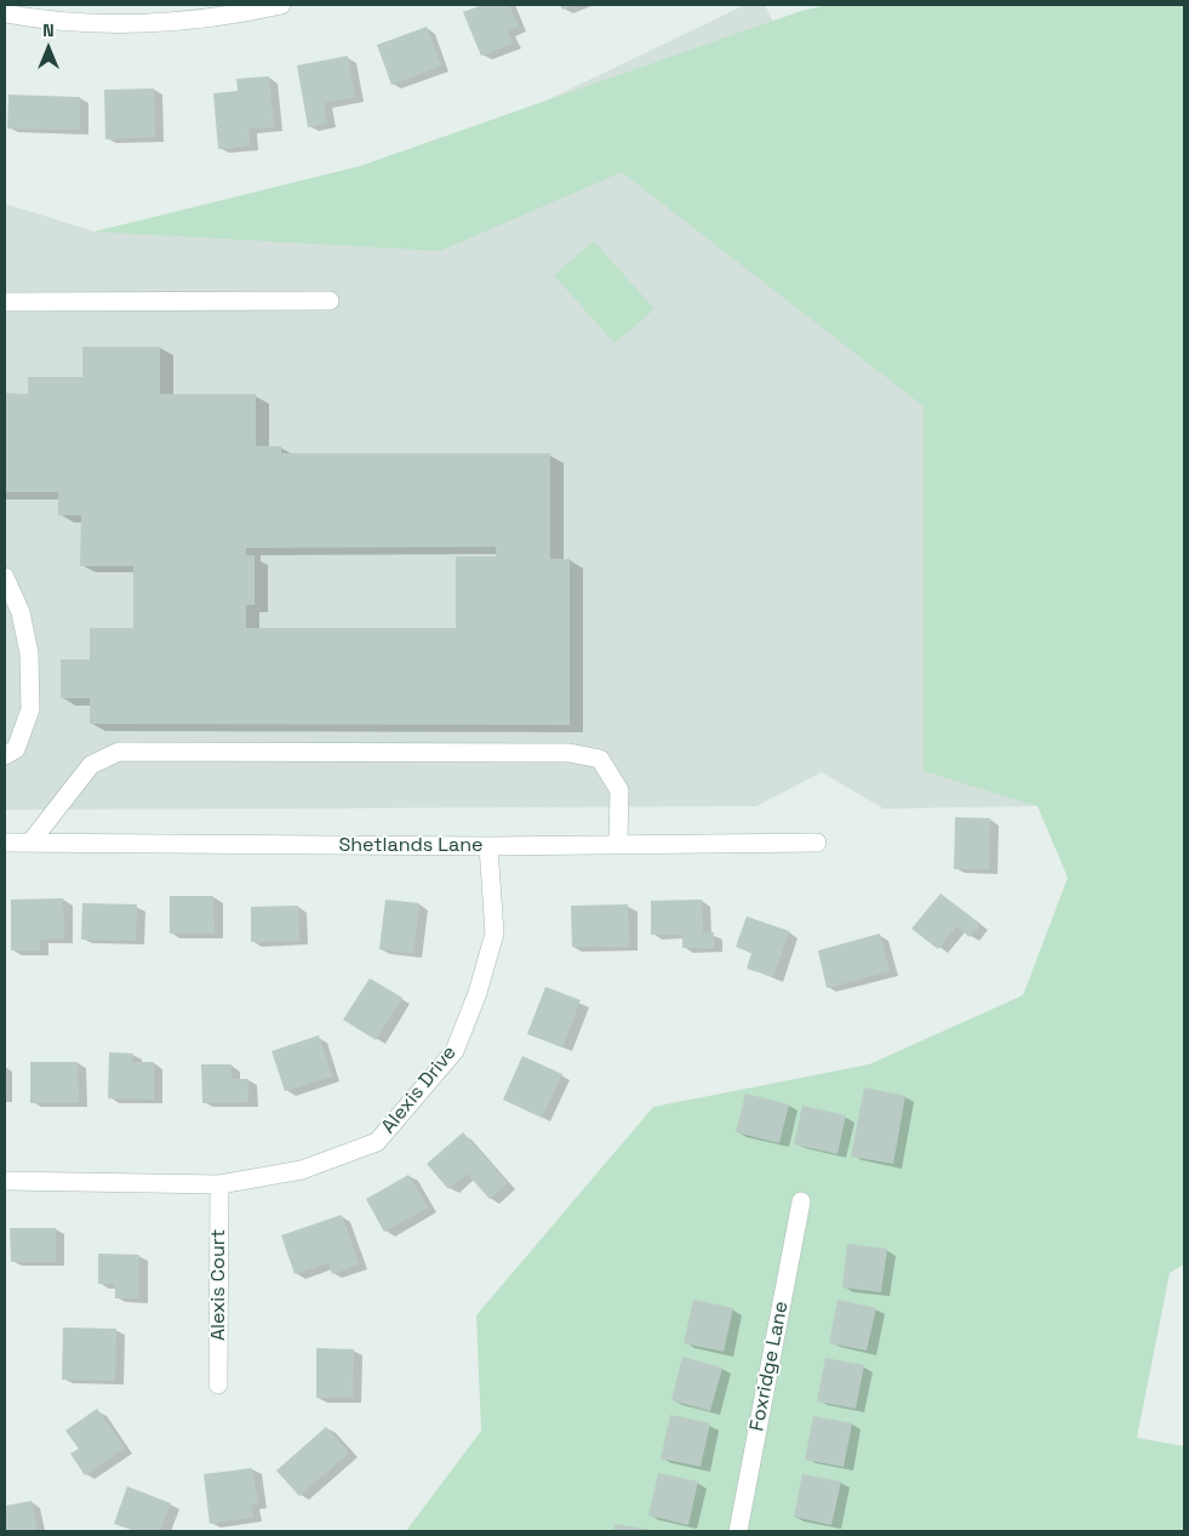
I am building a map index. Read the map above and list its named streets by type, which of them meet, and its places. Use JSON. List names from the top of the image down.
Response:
{
  "streets": {
    "street": [
      "Shetlands Lane",
      "Alexis Drive",
      "Alexis Court",
      "Foxridge Lane"
    ]
  },
  "crossings": [
    ["Shetlands Lane", "Alexis Drive"],
    ["Alexis Drive", "Alexis Court"]
  ],
  "north": "top"
}
